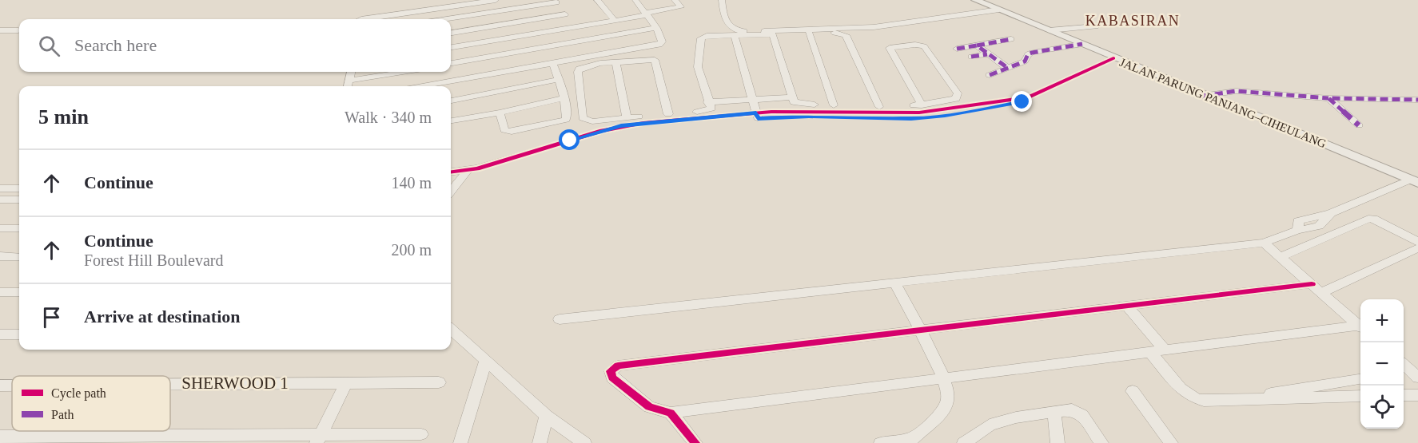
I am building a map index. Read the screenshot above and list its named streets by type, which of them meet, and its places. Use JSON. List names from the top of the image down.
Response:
{
  "streets": {
    "street": ["JALAN PARUNG PANJANG–CIHEULANG", "SHERWOOD 1"]
  },
  "districts": ["KABASIRAN"],
  "legend": ["Cycle path", "Path"],
  "page": {
    "search": "Search here",
    "heading": ["5 min", "Walk · 340 m"],
    "list": [
      ["Continue", "140 m"],
      ["Continue", "Forest Hill Boulevard", "200 m"],
      "Arrive at destination"
    ],
    "map_buttons": ["+", "−"]
  }
}
